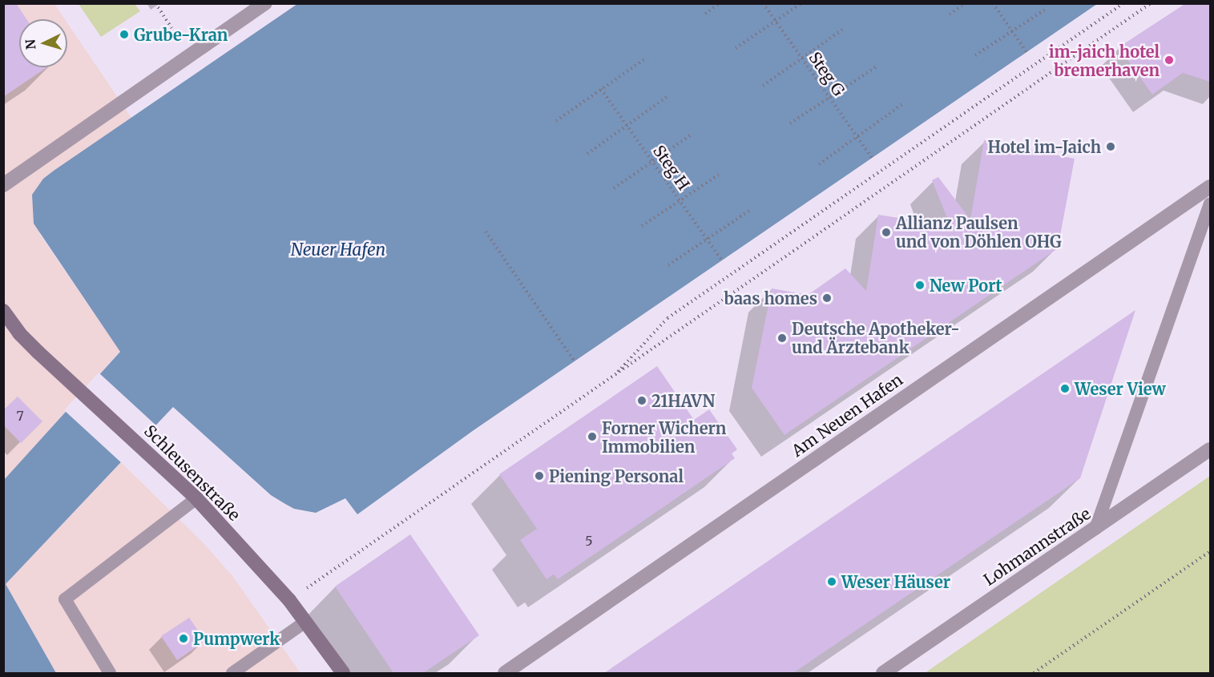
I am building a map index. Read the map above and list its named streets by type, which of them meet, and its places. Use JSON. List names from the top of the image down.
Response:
{
  "streets": {
    "street": ["Am Neuen Hafen", "Schleusenstraße", "Lohmannstraße"],
    "path": ["Steg G", "Steg H"]
  },
  "water": ["Neuer Hafen"],
  "places": [
    "Grube-Kran",
    "im-jaich hotel bremerhaven",
    "Hotel im-Jaich",
    "Allianz Paulsen und von Döhlen OHG",
    "New Port",
    "baas homes",
    "Deutsche Apotheker- und Ärztebank",
    "Weser View",
    "21HAVN",
    "Forner Wichern Immobilien",
    "Piening Personal",
    "Weser Häuser",
    "Pumpwerk"
  ],
  "house_numbers": ["7", "5"],
  "north": "left"
}
